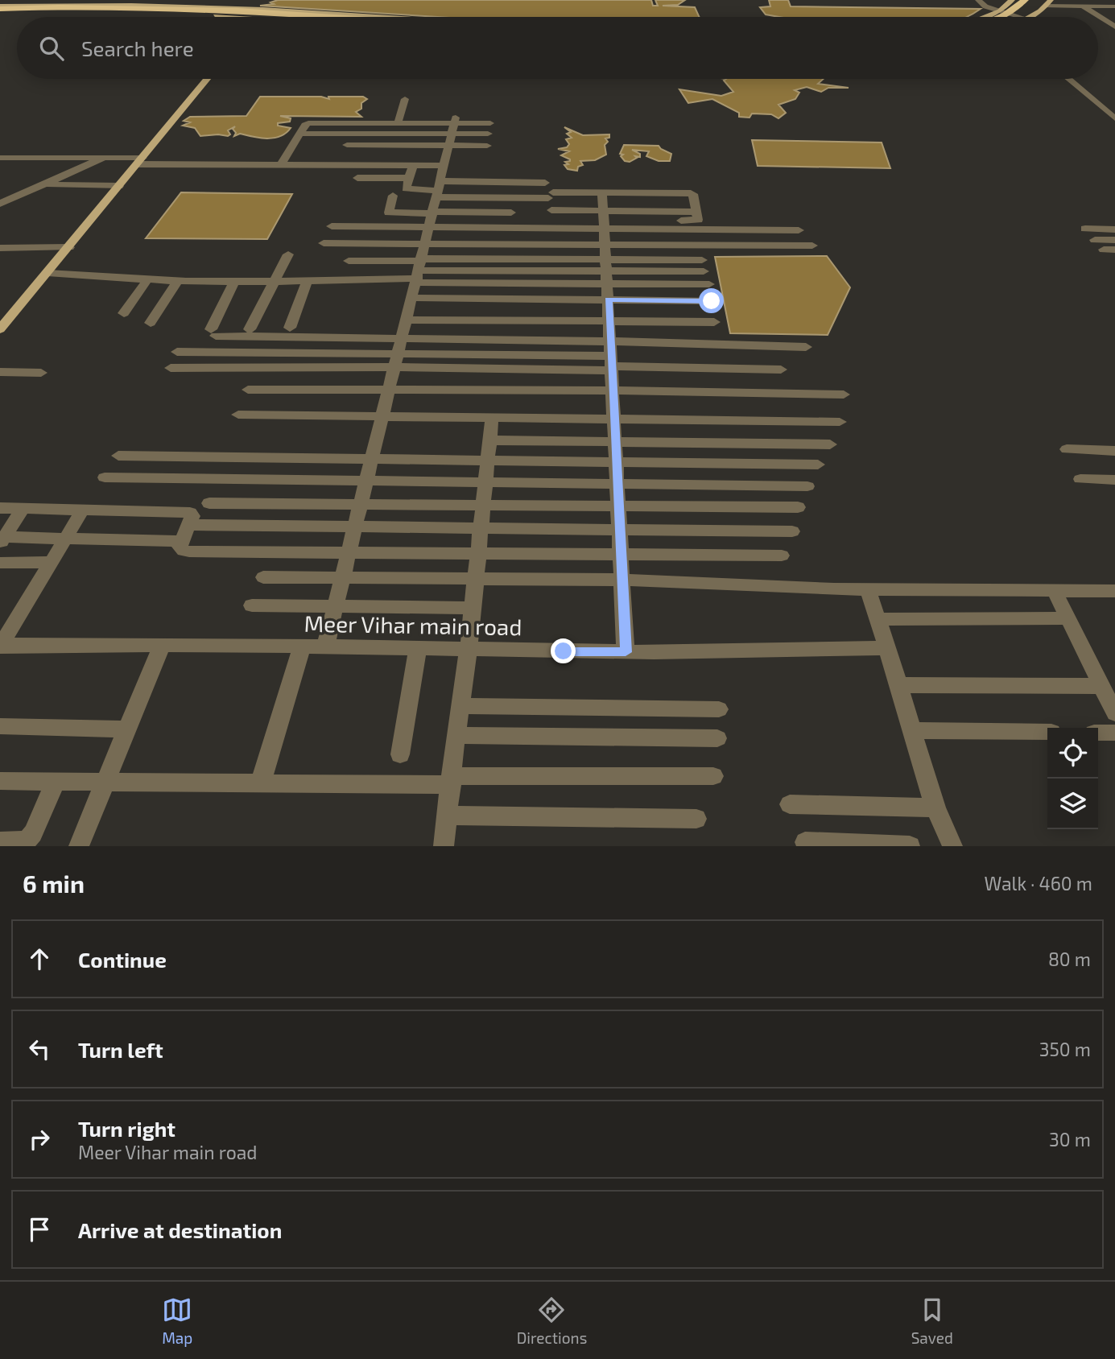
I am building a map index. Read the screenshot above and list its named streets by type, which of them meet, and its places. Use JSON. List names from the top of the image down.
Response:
{
  "streets": {
    "street": ["Meer Vihar main road"]
  },
  "page": {
    "search": "Search here",
    "heading": ["6 min", "Walk · 460 m"],
    "list": [
      ["Continue", "80 m"],
      ["Turn left", "350 m"],
      ["Turn right", "Meer Vihar main road", "30 m"],
      "Arrive at destination"
    ],
    "nav": ["Map", "Directions", "Saved"]
  }
}
